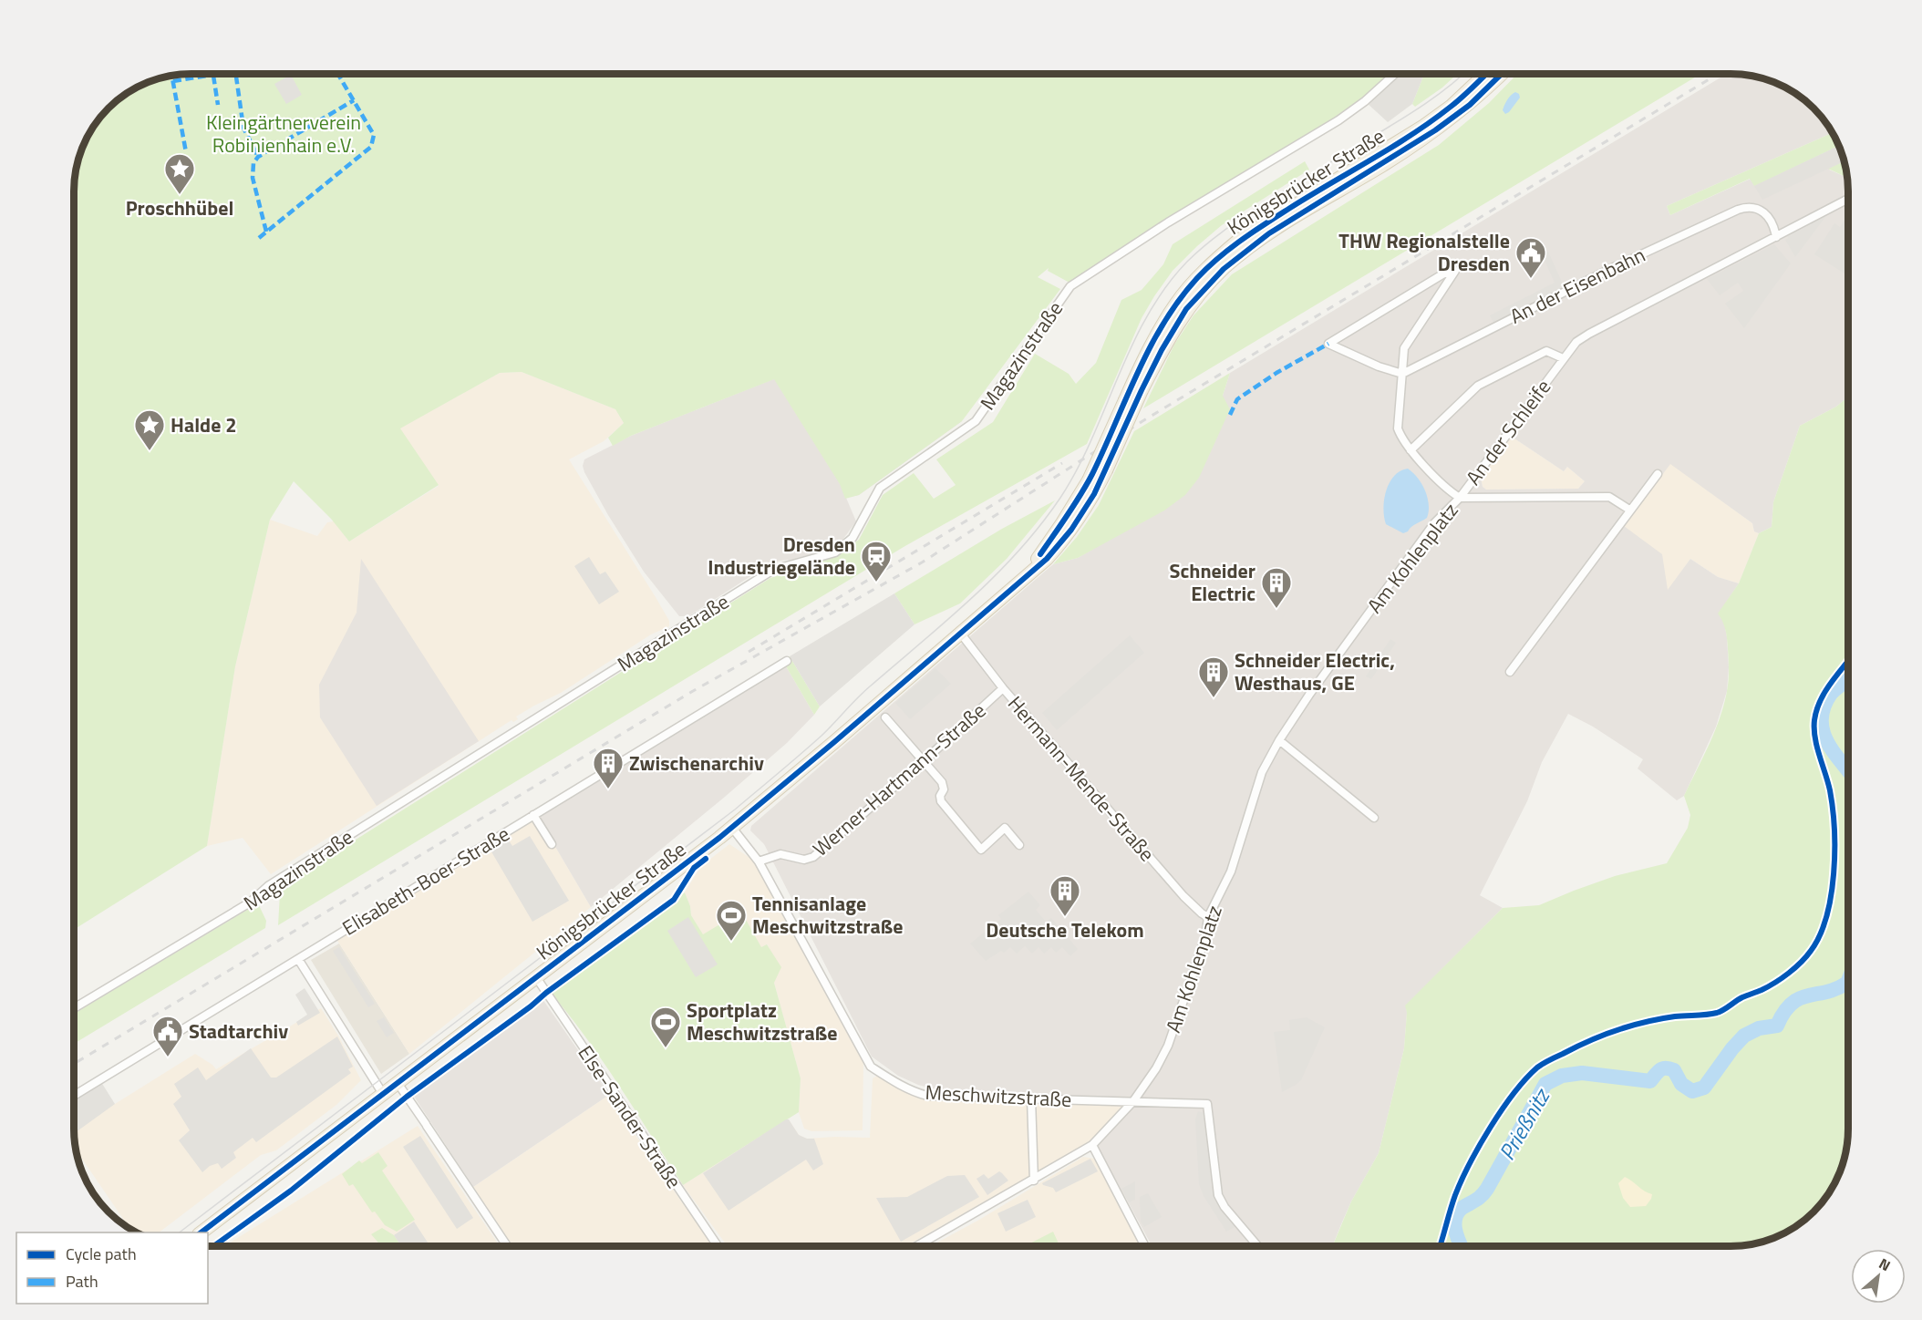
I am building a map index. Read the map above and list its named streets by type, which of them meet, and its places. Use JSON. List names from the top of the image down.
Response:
{
  "streets": {
    "main road": ["Königsbrücker Straße"],
    "street": [
      "An der Eisenbahn",
      "Magazinstraße",
      "An der Schleife",
      "Am Kohlenplatz",
      "Hermann-Mende-Straße",
      "Werner-Hartmann-Straße",
      "Elisabeth-Boer-Straße",
      "Meschwitzstraße",
      "Else-Sander-Straße"
    ]
  },
  "crossings": [
    ["Königsbrücker Straße", "Hermann-Mende-Straße"],
    ["Königsbrücker Straße", "Meschwitzstraße"],
    ["Königsbrücker Straße", "Else-Sander-Straße"],
    ["An der Eisenbahn", "An der Schleife"],
    ["An der Eisenbahn", "Am Kohlenplatz"],
    ["An der Schleife", "Am Kohlenplatz"],
    ["Am Kohlenplatz", "Hermann-Mende-Straße"],
    ["Am Kohlenplatz", "Meschwitzstraße"],
    ["Hermann-Mende-Straße", "Werner-Hartmann-Straße"],
    ["Werner-Hartmann-Straße", "Meschwitzstraße"]
  ],
  "water": ["Prießnitz"],
  "parks": ["Kleingärtnerverein Robinienhain e.V."],
  "places": {
    "place": ["Proschhübel", "Halde 2"],
    "public building": ["THW Regionalstelle Dresden", "Stadtarchiv"],
    "station": ["Dresden Industriegelände"],
    "building": [
      "Schneider Electric",
      "Schneider Electric, Westhaus, GE",
      "Zwischenarchiv",
      "Deutsche Telekom"
    ],
    "sports": ["Tennisanlage Meschwitzstraße", "Sportplatz Meschwitzstraße"]
  },
  "legend": ["Cycle path", "Path"],
  "north": "top right"
}
